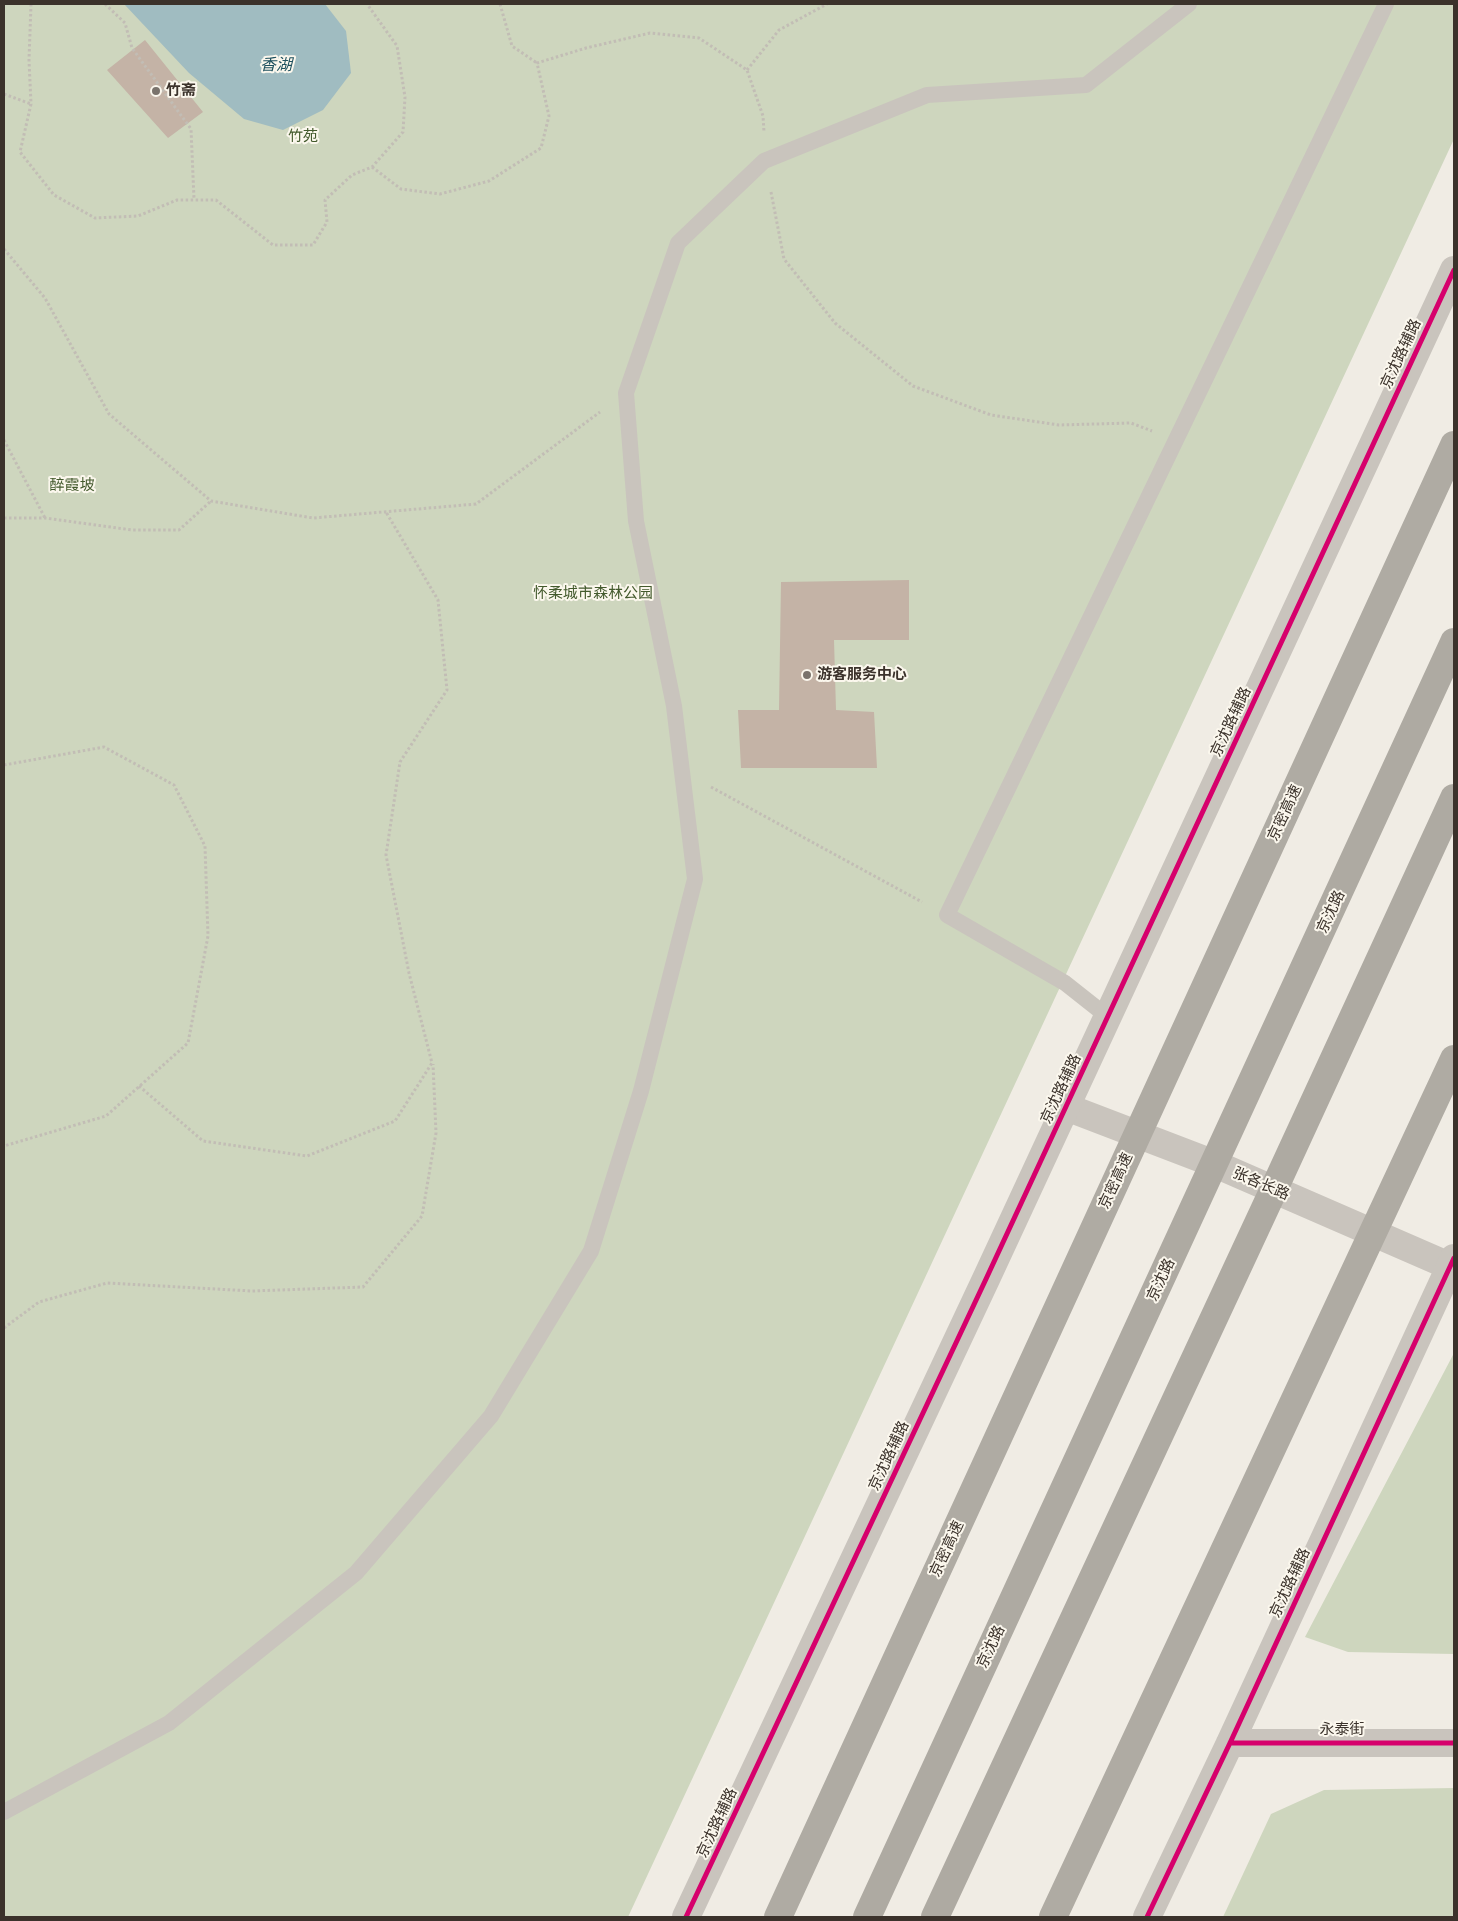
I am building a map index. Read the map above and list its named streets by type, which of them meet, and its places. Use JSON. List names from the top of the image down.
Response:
{
  "streets": {
    "highway": ["京密高速", "京沈路"],
    "street": ["京沈路辅路", "张各长路", "永泰街"]
  },
  "crossings": [
    ["京沈路辅路", "张各长路"],
    ["京沈路辅路", "永泰街"],
    ["京沈路", "张各长路"]
  ],
  "water": ["香湖"],
  "parks": ["竹苑", "醉霞坡", "怀柔城市森林公园"],
  "places": ["竹斋", "游客服务中心"]
}
